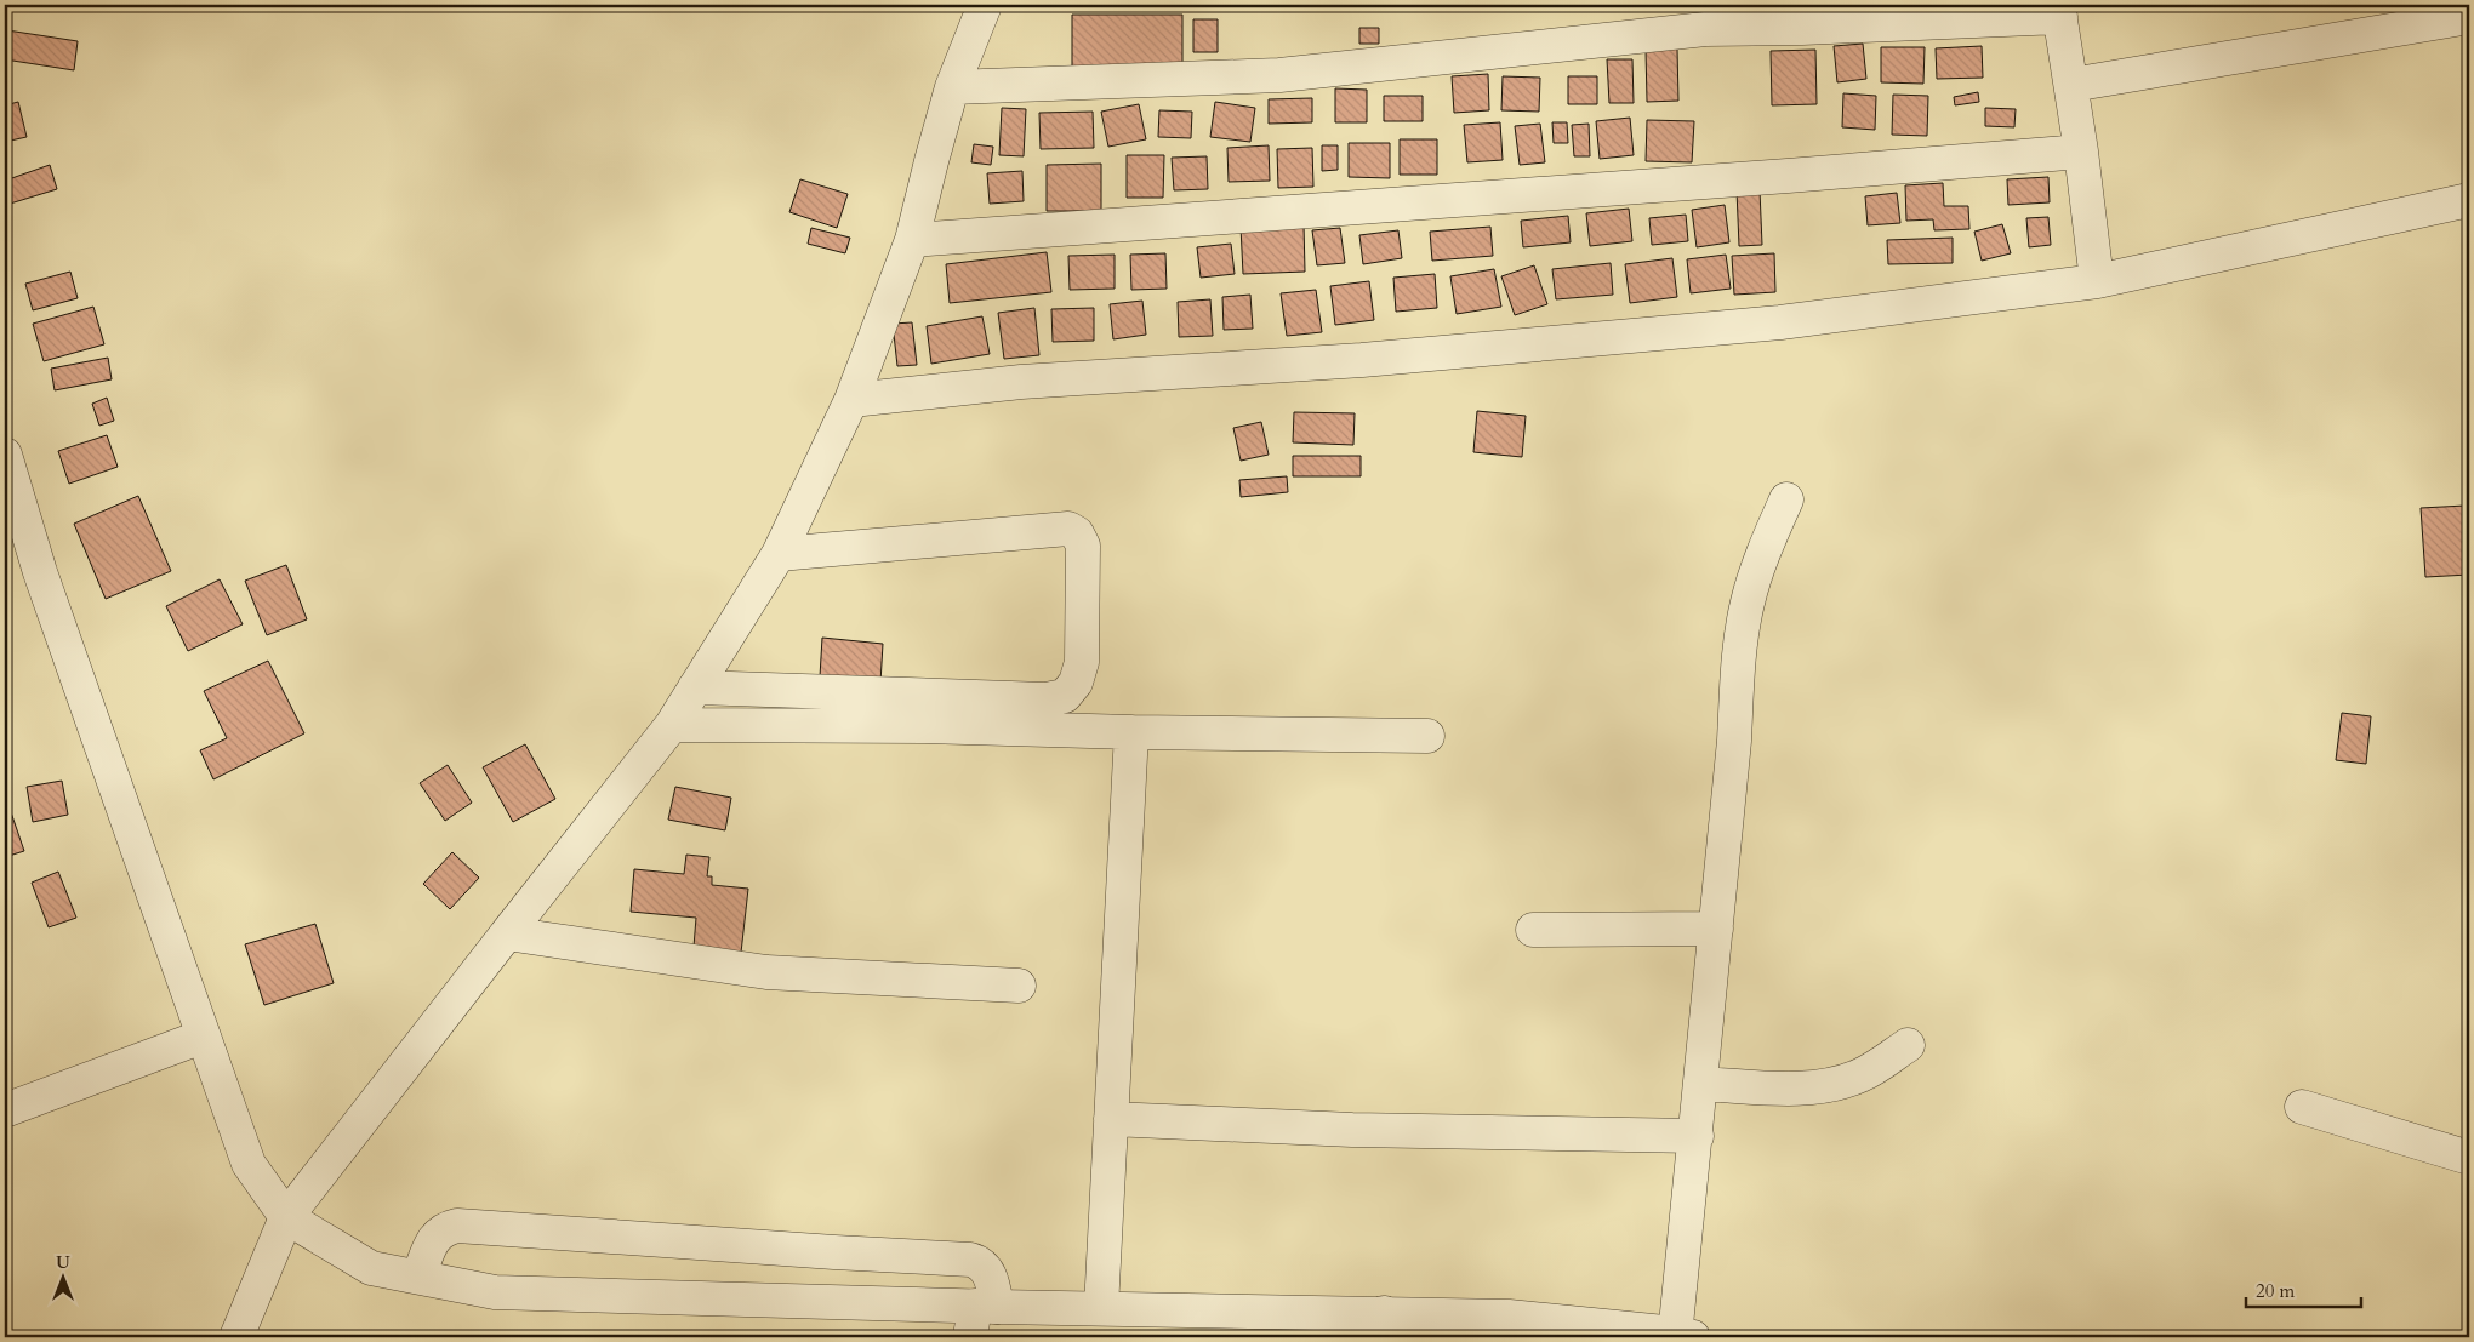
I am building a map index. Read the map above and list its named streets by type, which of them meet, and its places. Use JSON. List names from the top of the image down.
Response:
{
  "scale_bar": "20 m",
  "north": "top"
}
